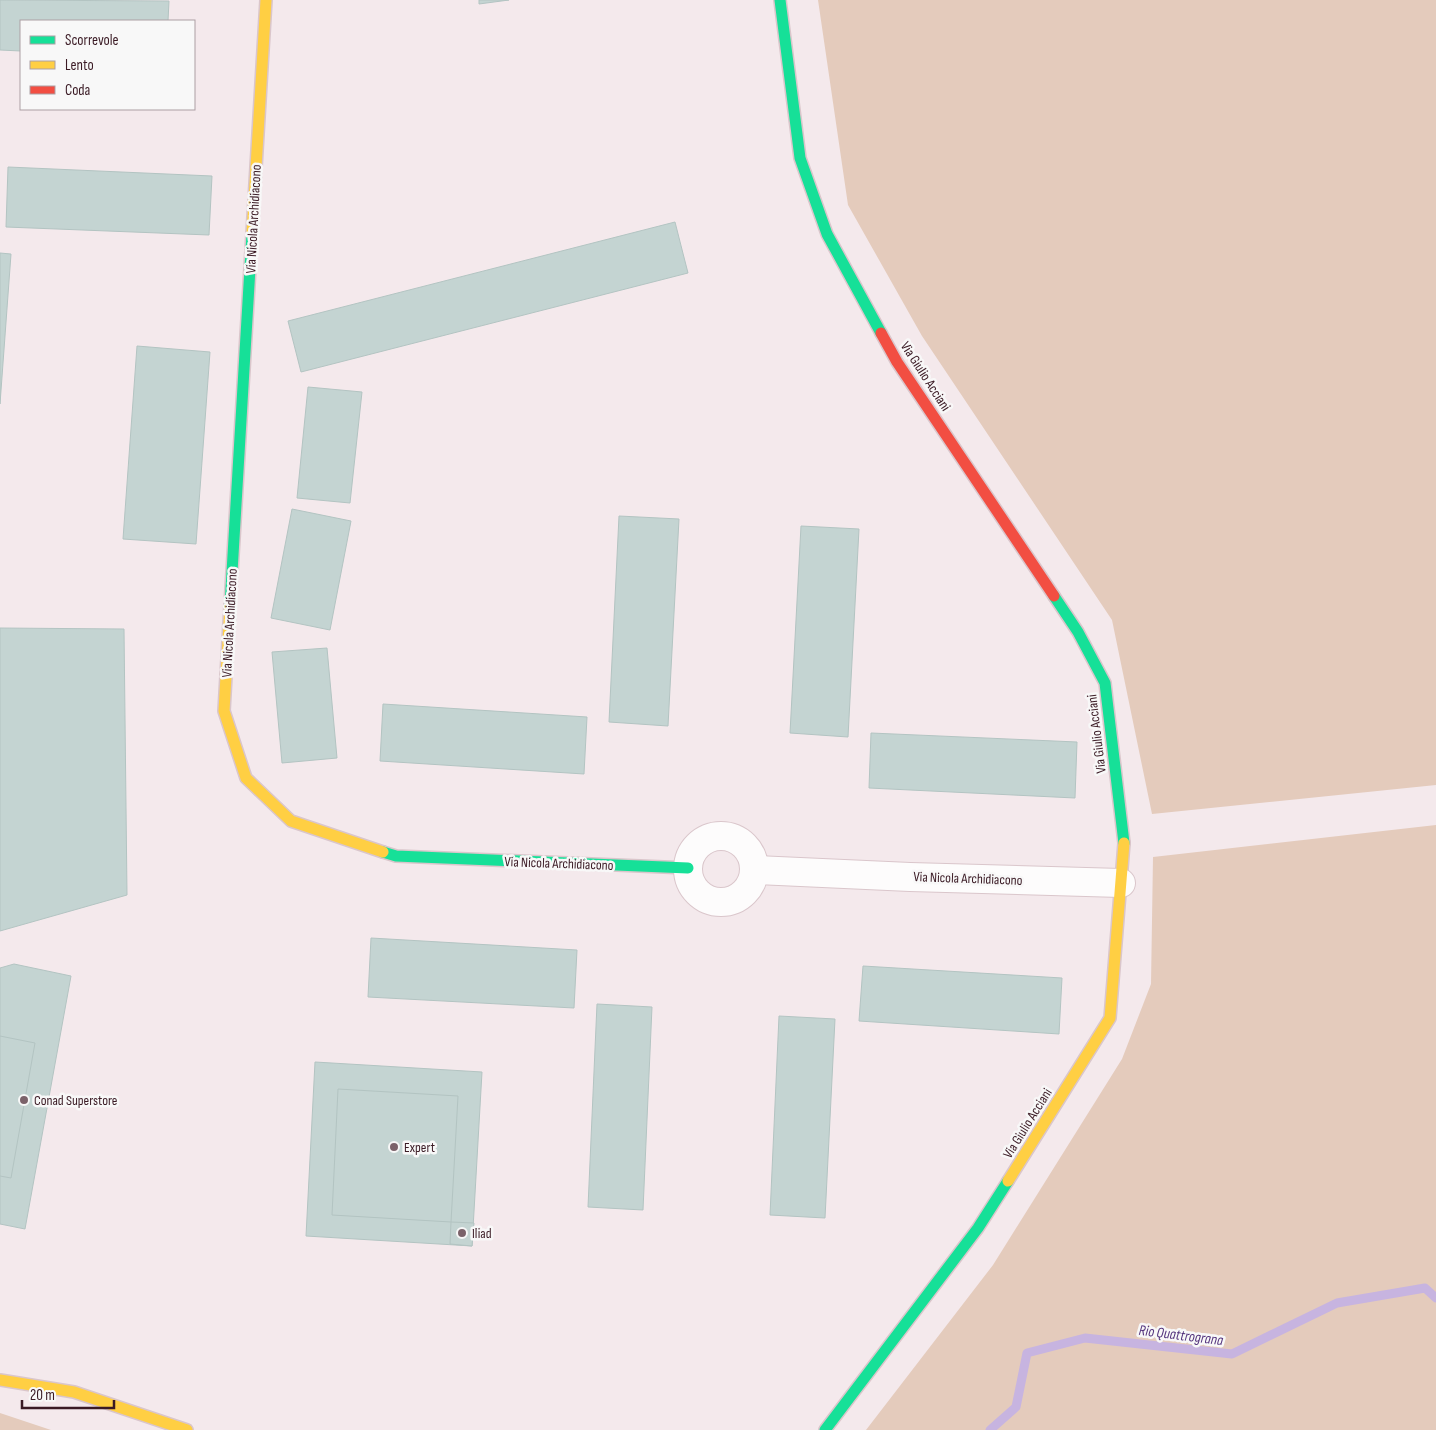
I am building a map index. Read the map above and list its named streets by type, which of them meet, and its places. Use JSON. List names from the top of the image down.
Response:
{
  "streets": {
    "street": ["Via Nicola Archidiacono", "Via Giulio Acciani"]
  },
  "crossings": [
    ["Via Nicola Archidiacono", "Via Giulio Acciani"]
  ],
  "water": ["Rio Quattrograna"],
  "places": ["Conad Superstore", "Expert", "Iliad"],
  "legend": ["Scorrevole", "Lento", "Coda"],
  "scale_bar": "20 m"
}
